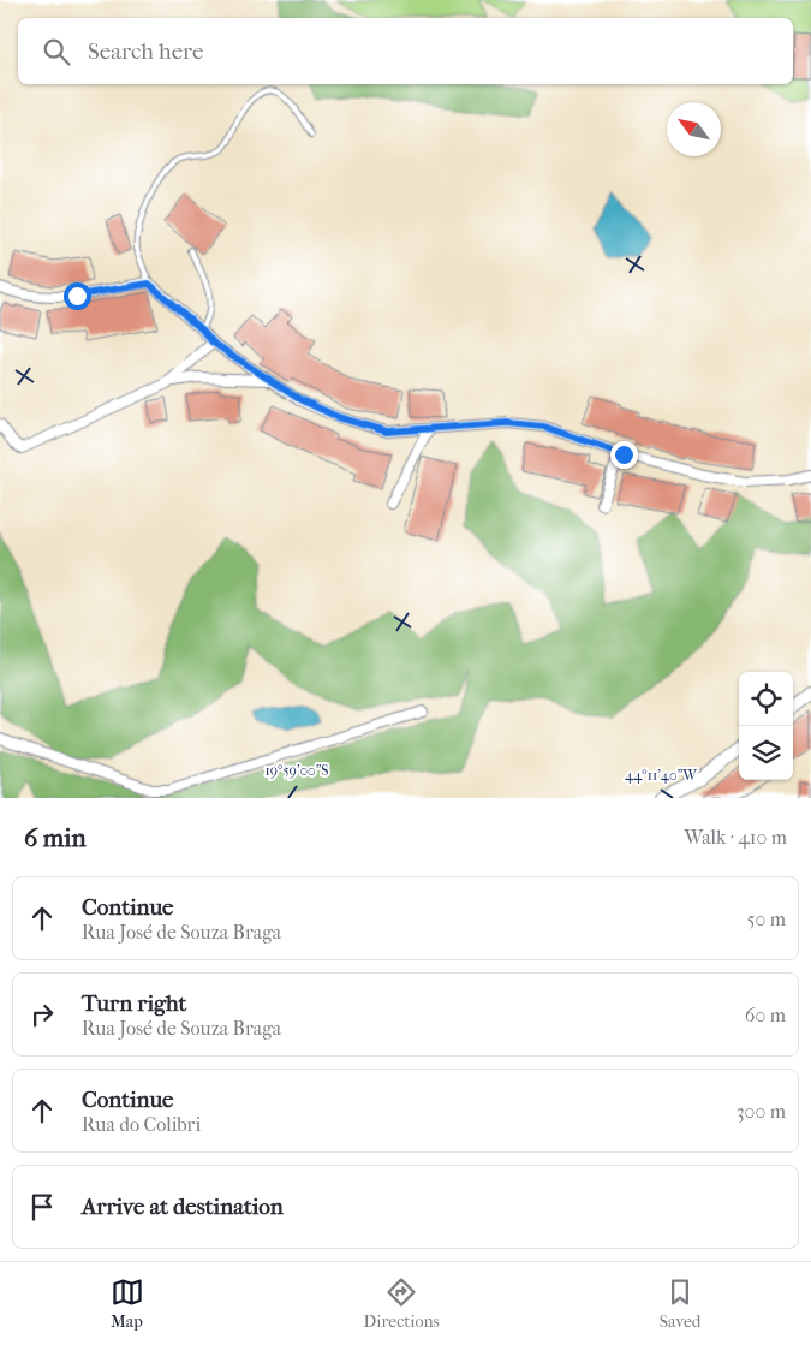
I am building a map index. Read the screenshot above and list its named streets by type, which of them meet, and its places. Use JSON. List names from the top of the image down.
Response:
{
  "north": "top left",
  "page": {
    "search": "Search here",
    "heading": ["6 min", "Walk · 410 m"],
    "list": [
      ["Continue", "Rua José de Souza Braga", "50 m"],
      ["Turn right", "Rua José de Souza Braga", "60 m"],
      ["Continue", "Rua do Colibri", "300 m"],
      "Arrive at destination"
    ],
    "nav": ["Map", "Directions", "Saved"]
  },
  "coordinates": ["19°59'00\"S", "44°11'40\"W"]
}
